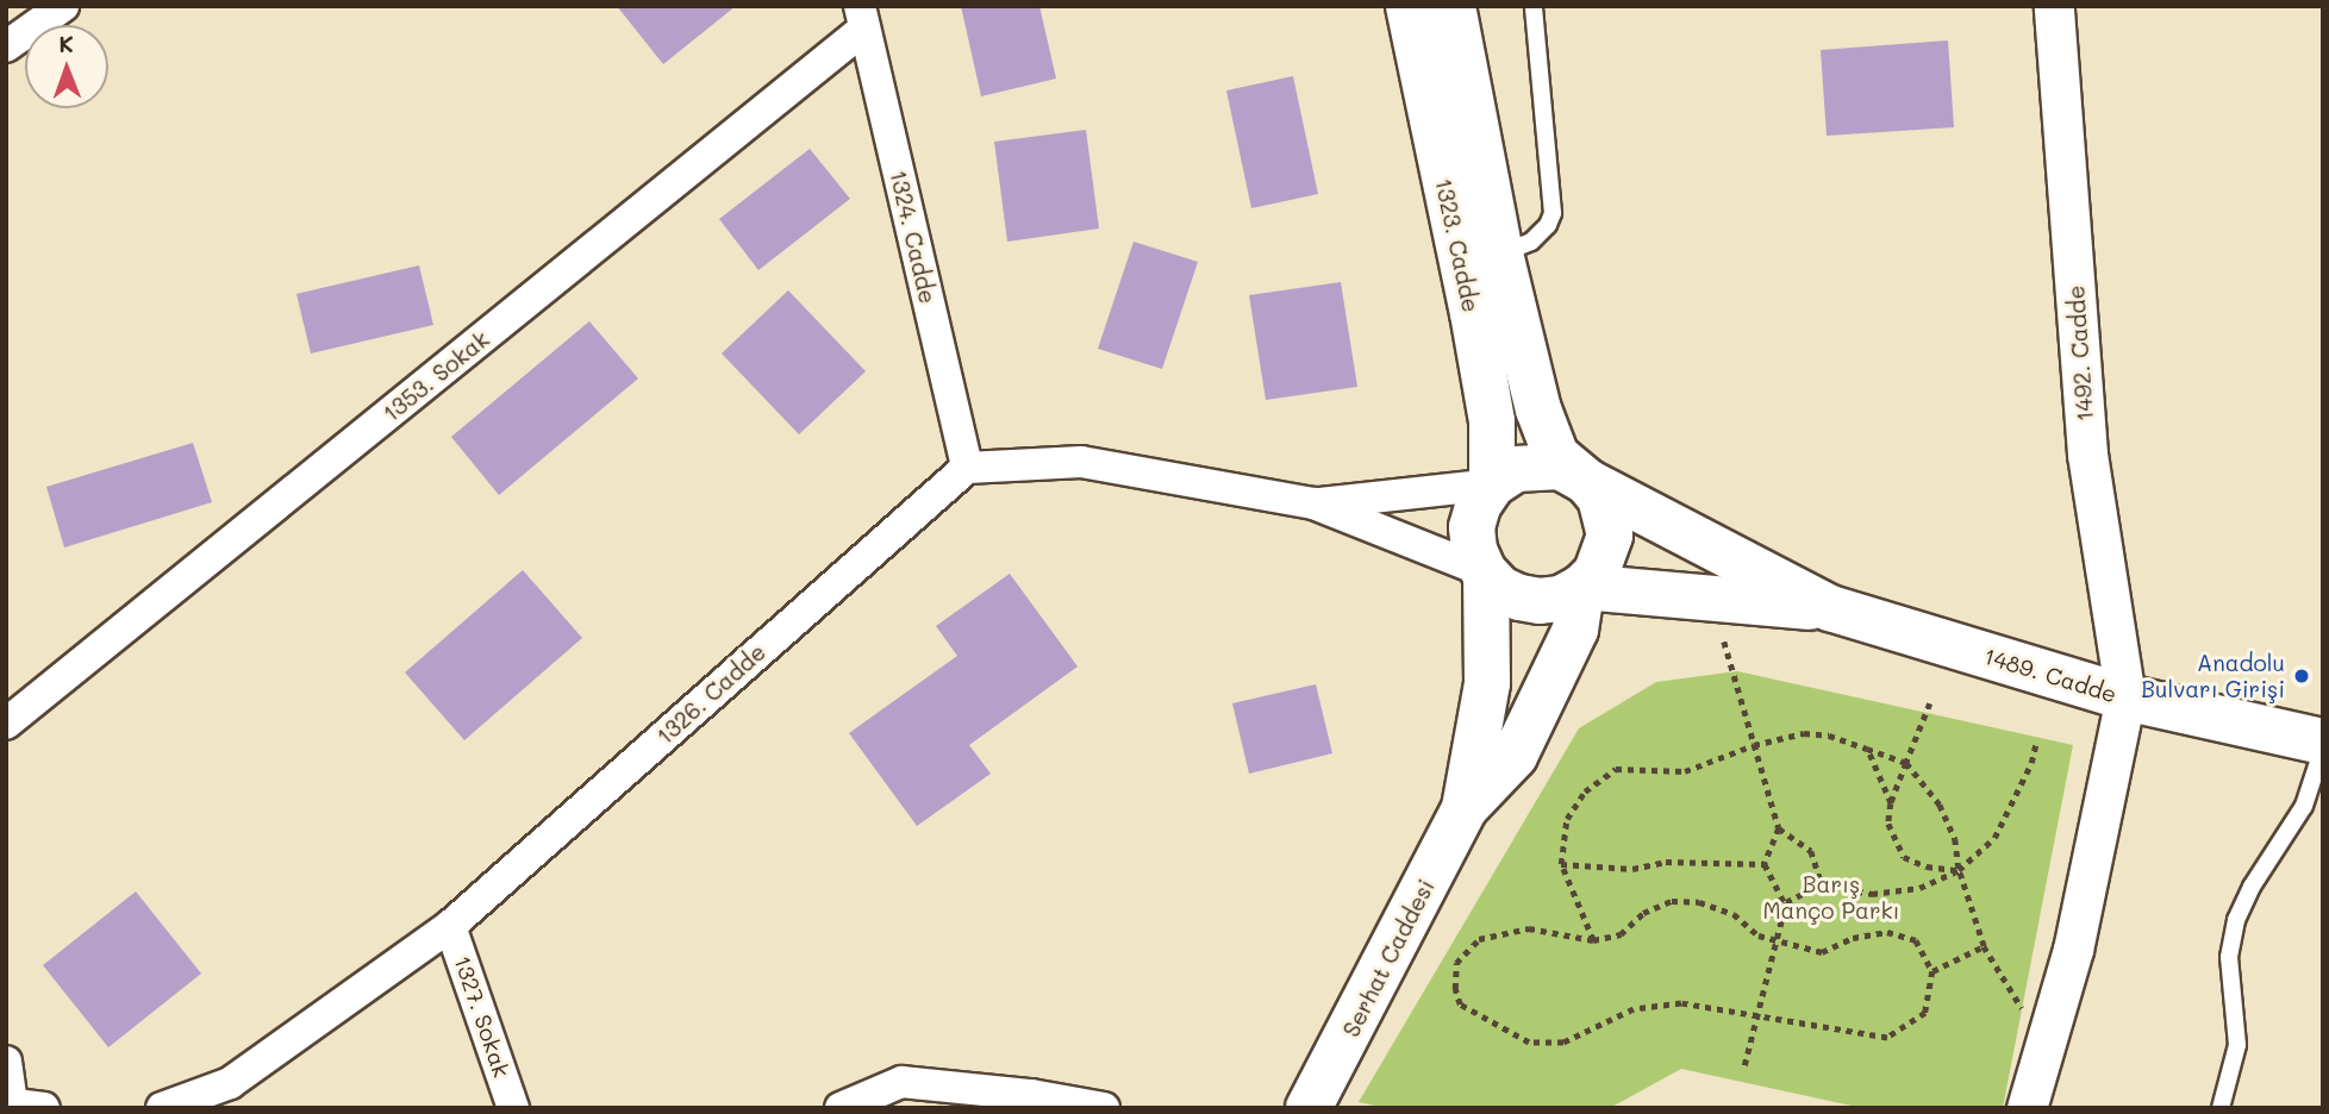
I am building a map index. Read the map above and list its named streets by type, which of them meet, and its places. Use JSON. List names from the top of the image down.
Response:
{
  "streets": {
    "main road": ["1323. Cadde", "1489. Cadde", "Serhat Caddesi"],
    "street": [
      "1324. Cadde",
      "1492. Cadde",
      "1353. Sokak",
      "1326. Cadde",
      "1327. Sokak"
    ]
  },
  "crossings": [
    ["1324. Cadde", "1353. Sokak"],
    ["1324. Cadde", "1326. Cadde"],
    ["1323. Cadde", "1489. Cadde"],
    ["1492. Cadde", "1489. Cadde"],
    ["1326. Cadde", "1327. Sokak"]
  ],
  "parks": ["Barış Manço Parkı"],
  "places": ["Anadolu Bulvarı Girişi"],
  "north": "top"
}
